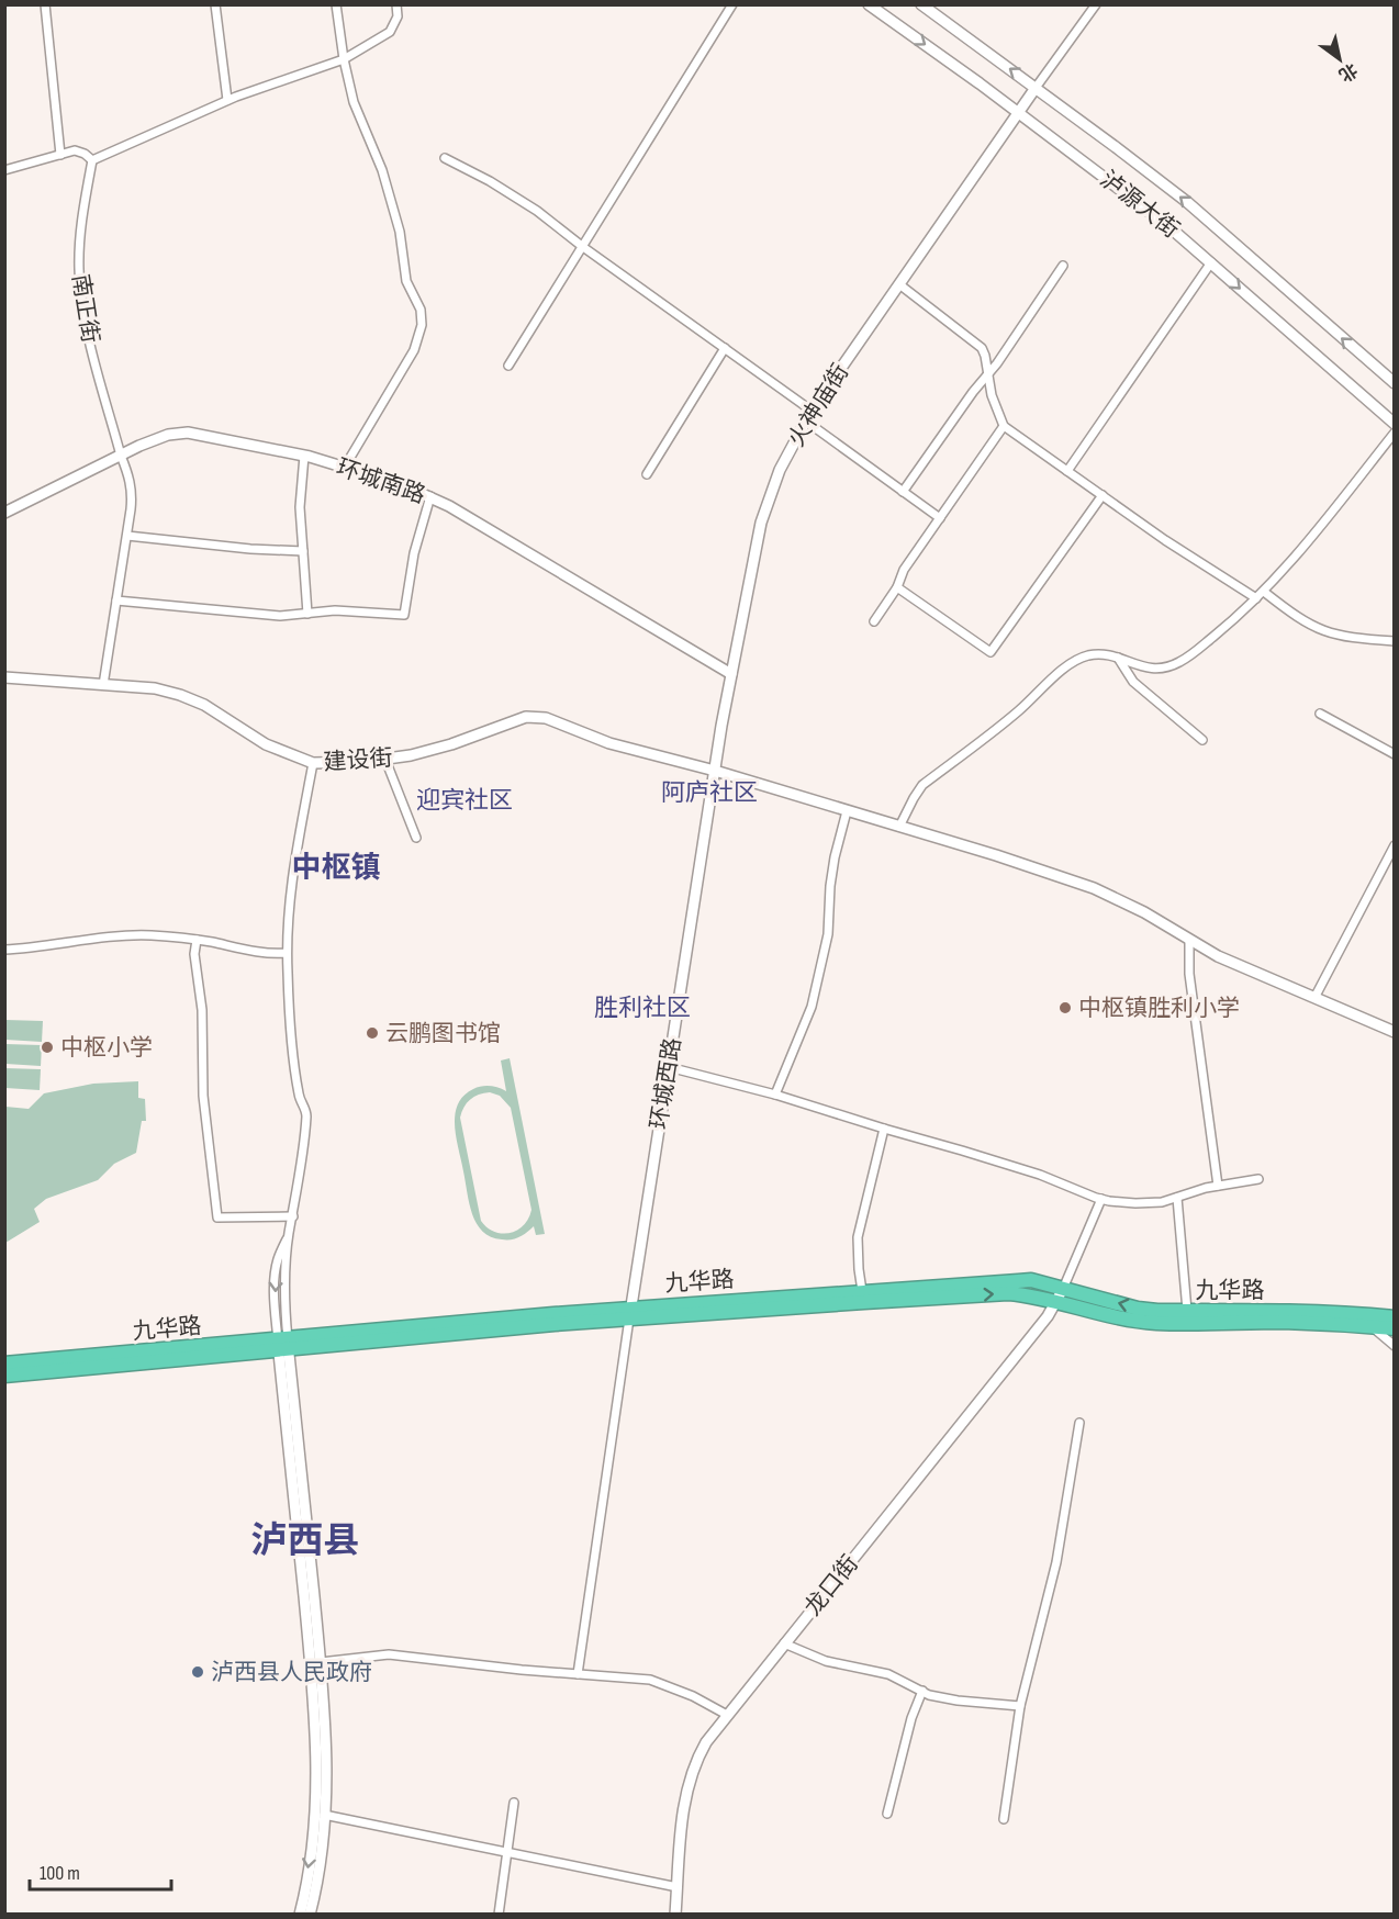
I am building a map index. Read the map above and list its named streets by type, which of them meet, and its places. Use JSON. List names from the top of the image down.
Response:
{
  "streets": {
    "highway": ["九华路"],
    "street": [
      "泸源大街",
      "南正街",
      "火神庙街",
      "环城南路",
      "建设街",
      "环城西路",
      "龙口街"
    ]
  },
  "crossings": [
    ["泸源大街", "火神庙街"],
    ["南正街", "环城南路"],
    ["南正街", "建设街"],
    ["火神庙街", "环城南路"],
    ["火神庙街", "建设街"],
    ["火神庙街", "环城西路"],
    ["建设街", "环城西路"],
    ["环城西路", "九华路"],
    ["九华路", "龙口街"]
  ],
  "districts": [
    "阿庐社区",
    "迎宾社区",
    "中枢镇",
    "胜利社区",
    "泸西县"
  ],
  "places": [
    "中枢镇胜利小学",
    "云鹏图书馆",
    "中枢小学",
    "泸西县人民政府"
  ],
  "scale_bar": "100 m",
  "north": "bottom right"
}
